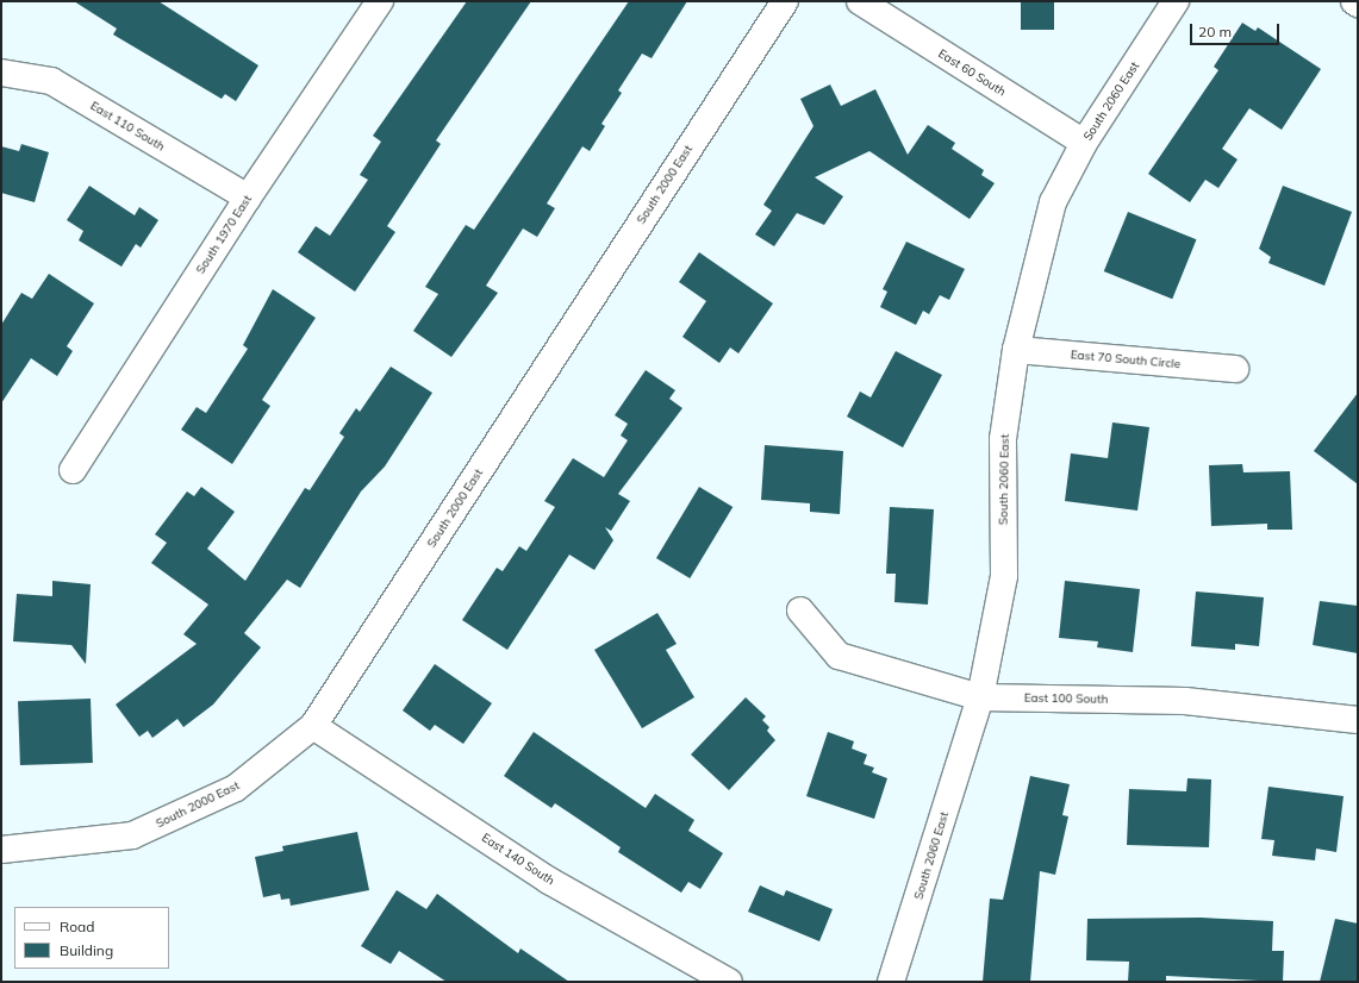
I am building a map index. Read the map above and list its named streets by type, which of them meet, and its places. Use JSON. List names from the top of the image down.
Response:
{
  "streets": {
    "street": [
      "East 60 South",
      "South 2060 East",
      "East 110 South",
      "South 2000 East",
      "South 1970 East",
      "East 70 South Circle",
      "East 100 South",
      "East 140 South"
    ]
  },
  "crossings": [
    ["East 60 South", "South 2060 East"],
    ["South 2060 East", "East 70 South Circle"],
    ["South 2060 East", "East 100 South"],
    ["East 110 South", "South 1970 East"],
    ["South 2000 East", "East 140 South"]
  ],
  "legend": ["Road", "Building"],
  "scale_bar": "20 m"
}
